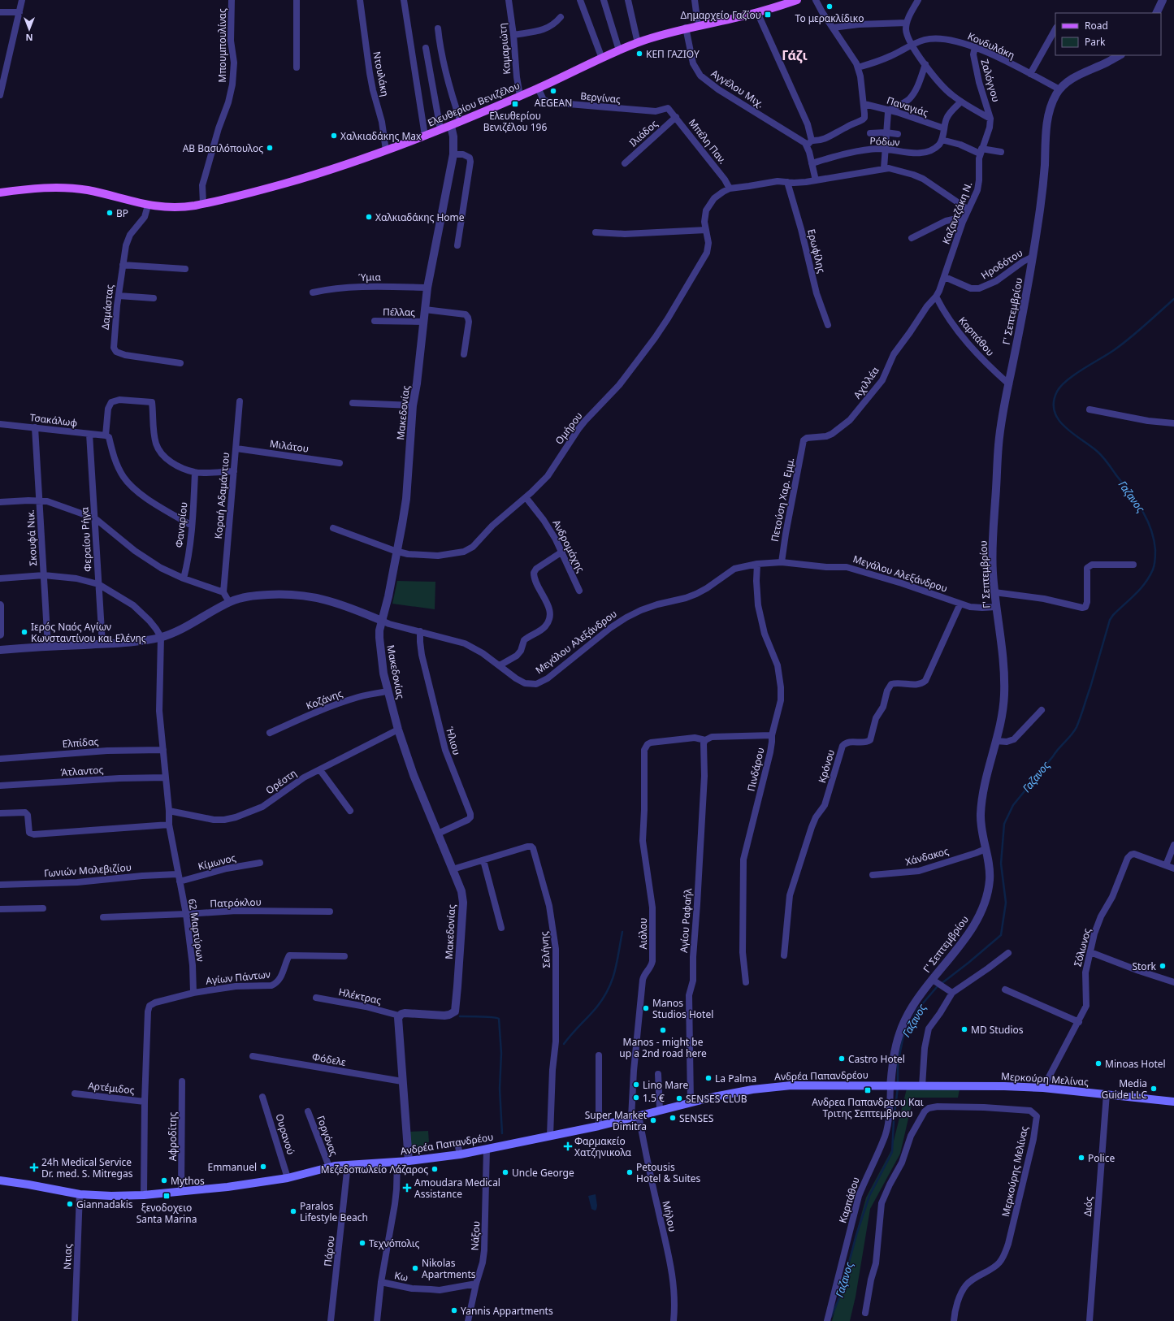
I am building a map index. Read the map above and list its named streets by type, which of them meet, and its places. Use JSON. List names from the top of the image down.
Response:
{
  "streets": {
    "main road": ["Ελευθερίου Βενιζέλου", "Ανδρέα Παπανδρέου", "Μερκούρη Μελίνας"],
    "street": [
      "Μπουμπουλίνας",
      "Κονδυλάκη",
      "Καμαριώτη",
      "Ντουλάκη",
      "Ζαλόγγου",
      "Αγγέλου Μιχ.",
      "Βεργίνας",
      "Παναγιάς",
      "Ιλιάδος",
      "Μπέλη Παν.",
      "Ρόδων",
      "Καζαντζάκη Ν.",
      "Ερωφίλης",
      "Ηροδότου",
      "Ύμια",
      "Δαμάστας",
      "Γ' Σεπτεμβρίου",
      "Πέλλας",
      "Καρπάθου",
      "Αχιλλέα",
      "Μακεδονίας",
      "Τσακάλωφ",
      "Ομήρου",
      "Μιλάτου",
      "Κοραή Αδαμάντιου",
      "Πετούση Χαρ. Εμμ.",
      "Φαναρίου",
      "Σκουφά Νικ.",
      "Φεραίου Ρήγα",
      "Ανδρομάχης",
      "Μεγάλου Αλεξάνδρου",
      "Κοζάνης",
      "Ήλιου",
      "Ελπίδας",
      "Κρόνου",
      "Πινδάρου",
      "Άτλαντος",
      "Ορέστη",
      "Χάνδακος",
      "Κίμωνος",
      "Γωνιών Μαλεβιζίου",
      "Πατρόκλου",
      "Αγίου Ραφαήλ",
      "62 Μαρτύρων",
      "Αιόλου",
      "Σόλωνος",
      "Σελήνης",
      "Αγίων Πάντων",
      "Ηλέκτρας",
      "Φόδελε",
      "Αρτέμιδος",
      "Ουρανού",
      "Γοργόνας",
      "Αφροδίτης",
      "Μερκούρης Μελίνας",
      "Διός",
      "Μήλου",
      "Νάξου",
      "Πάρου",
      "Ντιας",
      "Κω"
    ]
  },
  "crossings": [
    ["Μπουμπουλίνας", "Ελευθερίου Βενιζέλου"],
    ["Κονδυλάκη", "Ζαλόγγου"],
    ["Κονδυλάκη", "Γ' Σεπτεμβρίου"],
    ["Καμαριώτη", "Ελευθερίου Βενιζέλου"],
    ["Ντουλάκη", "Ελευθερίου Βενιζέλου"],
    ["Ζαλόγγου", "Καζαντζάκη Ν."],
    ["Αγγέλου Μιχ.", "Ελευθερίου Βενιζέλου"],
    ["Βεργίνας", "Ελευθερίου Βενιζέλου"],
    ["Βεργίνας", "Μπέλη Παν."],
    ["Ελευθερίου Βενιζέλου", "Δαμάστας"],
    ["Ελευθερίου Βενιζέλου", "Μακεδονίας"],
    ["Ιλιάδος", "Μπέλη Παν."],
    ["Μπέλη Παν.", "Ομήρου"],
    ["Καζαντζάκη Ν.", "Ηροδότου"],
    ["Καζαντζάκη Ν.", "Καρπάθου"],
    ["Καζαντζάκη Ν.", "Αχιλλέα"],
    ["Ηροδότου", "Γ' Σεπτεμβρίου"],
    ["Ύμια", "Μακεδονίας"],
    ["Γ' Σεπτεμβρίου", "Καρπάθου"],
    ["Γ' Σεπτεμβρίου", "Μεγάλου Αλεξάνδρου"],
    ["Γ' Σεπτεμβρίου", "Χάνδακος"],
    ["Γ' Σεπτεμβρίου", "Ανδρέα Παπανδρέου"],
    ["Πέλλας", "Μακεδονίας"],
    ["Καρπάθου", "Αχιλλέα"],
    ["Καρπάθου", "Ανδρέα Παπανδρέου"],
    ["Αχιλλέα", "Πετούση Χαρ. Εμμ."],
    ["Μακεδονίας", "Ομήρου"],
    ["Μακεδονίας", "Μεγάλου Αλεξάνδρου"],
    ["Μακεδονίας", "Κοζάνης"],
    ["Μακεδονίας", "Ήλιου"],
    ["Μακεδονίας", "Ορέστη"],
    ["Μακεδονίας", "Σελήνης"],
    ["Μακεδονίας", "Ηλέκτρας"],
    ["Τσακάλωφ", "Σκουφά Νικ."],
    ["Τσακάλωφ", "Φεραίου Ρήγα"],
    ["Ομήρου", "Ανδρομάχης"],
    ["Μιλάτου", "Κοραή Αδαμάντιου"],
    ["Πετούση Χαρ. Εμμ.", "Μεγάλου Αλεξάνδρου"],
    ["Σκουφά Νικ.", "Μεγάλου Αλεξάνδρου"],
    ["Φεραίου Ρήγα", "Μεγάλου Αλεξάνδρου"],
    ["Μεγάλου Αλεξάνδρου", "Ήλιου"],
    ["Μεγάλου Αλεξάνδρου", "Κρόνου"],
    ["Μεγάλου Αλεξάνδρου", "Πινδάρου"],
    ["Μεγάλου Αλεξάνδρου", "62 Μαρτύρων"],
    ["Ελπίδας", "62 Μαρτύρων"],
    ["Άτλαντος", "62 Μαρτύρων"],
    ["Ορέστη", "62 Μαρτύρων"],
    ["Κίμωνος", "62 Μαρτύρων"],
    ["Γωνιών Μαλεβιζίου", "62 Μαρτύρων"],
    ["Πατρόκλου", "62 Μαρτύρων"],
    ["Αγίου Ραφαήλ", "Αιόλου"],
    ["Αγίου Ραφαήλ", "Ανδρέα Παπανδρέου"],
    ["62 Μαρτύρων", "Αγίων Πάντων"],
    ["Αιόλου", "Ανδρέα Παπανδρέου"],
    ["Αιόλου", "Μήλου"],
    ["Σόλωνος", "Μερκούρη Μελίνας"],
    ["Σελήνης", "Ανδρέα Παπανδρέου"],
    ["Ανδρέα Παπανδρέου", "Μερκούρη Μελίνας"],
    ["Ανδρέα Παπανδρέου", "Ουρανού"],
    ["Ανδρέα Παπανδρέου", "Γοργόνας"],
    ["Ανδρέα Παπανδρέου", "Αφροδίτης"],
    ["Ανδρέα Παπανδρέου", "Μήλου"],
    ["Ανδρέα Παπανδρέου", "Νάξου"],
    ["Ανδρέα Παπανδρέου", "Πάρου"],
    ["Ανδρέα Παπανδρέου", "Ντιας"],
    ["Μερκούρη Μελίνας", "Διός"],
    ["Νάξου", "Κω"]
  ],
  "districts": ["Γάζι"],
  "water": ["Γαζανος"],
  "places": {
    "other": [
      "Το μερακλίδικο",
      "ΚΕΠ ΓΑΖΙΟΥ",
      "AEGEAN",
      "Χαλκιαδάκης Max",
      "ΑΒ Βασιλόπουλος",
      "BP",
      "Χαλκιαδάκης Home",
      "Ιερός Ναός Αγίων Κωνσταντίνου και Ελένης",
      "Stork",
      "Manos Studios Hotel",
      "MD Studios",
      "Manos - might be up a 2nd road here",
      "Castro Hotel",
      "Minoas Hotel",
      "La Palma",
      "Lino Mare",
      "Media Guide LLC",
      "1.5 €",
      "SENSES CLUB",
      "SENSES",
      "Super Market Dimitra",
      "Police",
      "Emmanuel",
      "Μεζεδοπωλείο Λάζαρος",
      "Uncle George",
      "Petousis Hotel & Suites",
      "Mythos",
      "Giannadakis",
      "Paralos Lifestyle Beach",
      "Τεχνόπολις",
      "Nikolas Apartments",
      "Yannis Appartments"
    ],
    "transit": [
      "Δημαρχείο Γαζίου",
      "Ελευθερίου Βενιζέλου 196",
      "Ανδρεα Παπανδρεου Και Τριτης Σεπτεμβριου",
      "ξενοδοχειο Santa Marina"
    ],
    "health": ["Φαρμακείο Χατζηνικολα", "24h Medical Service Dr. med. S. Mitregas", "Amoudara Medical Assistance"]
  },
  "legend": ["Road", "Park"],
  "north": "bottom"
}
